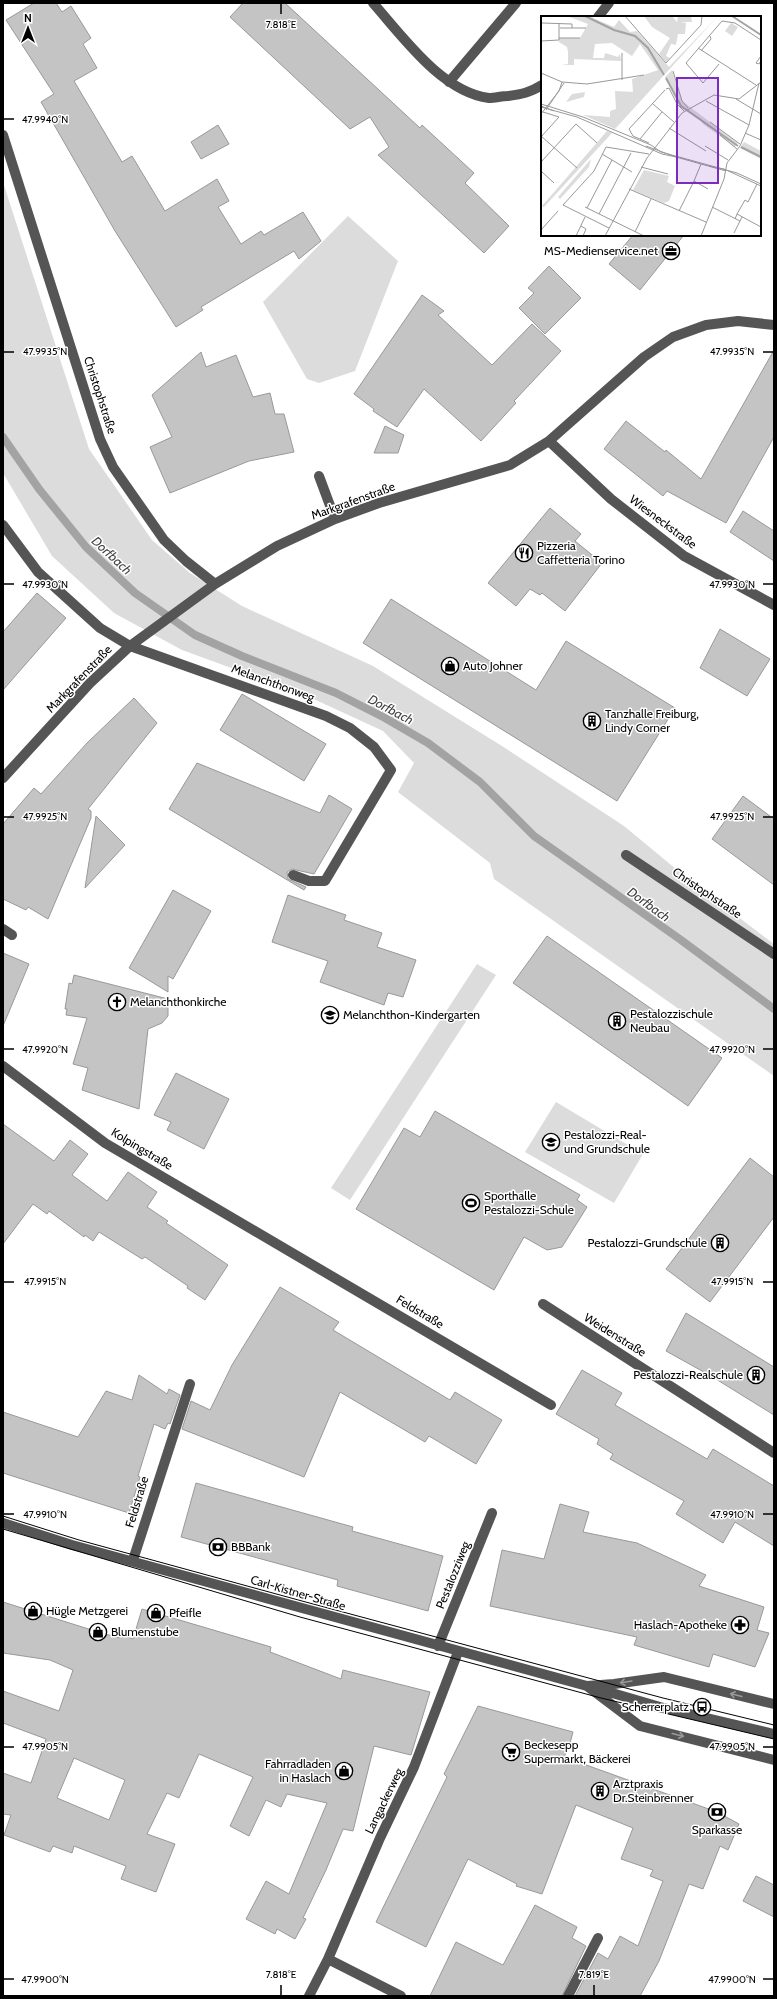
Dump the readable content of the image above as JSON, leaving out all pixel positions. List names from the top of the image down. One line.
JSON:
{"streets":{"street":["Christophstraße","Markgrafenstraße","Wiesneckstraße","Melanchthonweg","Kolpingstraße","Feldstraße","Weidenstraße","Pestalozziweg","Carl-Kistner-Straße","Langackerweg"]},"crossings":[["Christophstraße","Markgrafenstraße"],["Markgrafenstraße","Wiesneckstraße"],["Markgrafenstraße","Melanchthonweg"],["Kolpingstraße","Feldstraße"],["Feldstraße","Carl-Kistner-Straße"],["Pestalozziweg","Carl-Kistner-Straße"],["Carl-Kistner-Straße","Langackerweg"]],"water":["Dorfbach"],"places":{"office":["MS-Medienservice.net"],"restaurant":["Pizzeria Caffetteria Torino"],"shop":["Auto Johner","Hügle Metzgerei","Pfeifle","Blumenstube","Fahrradladen in Haslach"],"building":["Tanzhalle Freiburg, Lindy Corner","Pestalozzischule Neubau","Pestalozzi-Grundschule","Pestalozzi-Realschule","Arztpraxis Dr.Steinbrenner"],"church":["Melanchthonkirche"],"school or university":["Melanchthon-Kindergarten","Pestalozzi-Real- und Grundschule"],"sports":["Sporthalle Pestalozzi-Schule"],"bank":["BBBank","Sparkasse"],"pharmacy":["Haslach-Apotheke"],"bus stop":["Scherrerplatz"],"supermarket":["Beckesepp Supermarkt, Bäckerei"]},"north":"top","coordinates":["7.818°E","47.9940°N","47.9935°N","47.9930°N","47.9925°N","47.9920°N","47.9915°N","47.9910°N","47.9905°N","7.819°E","47.9900°N"]}
